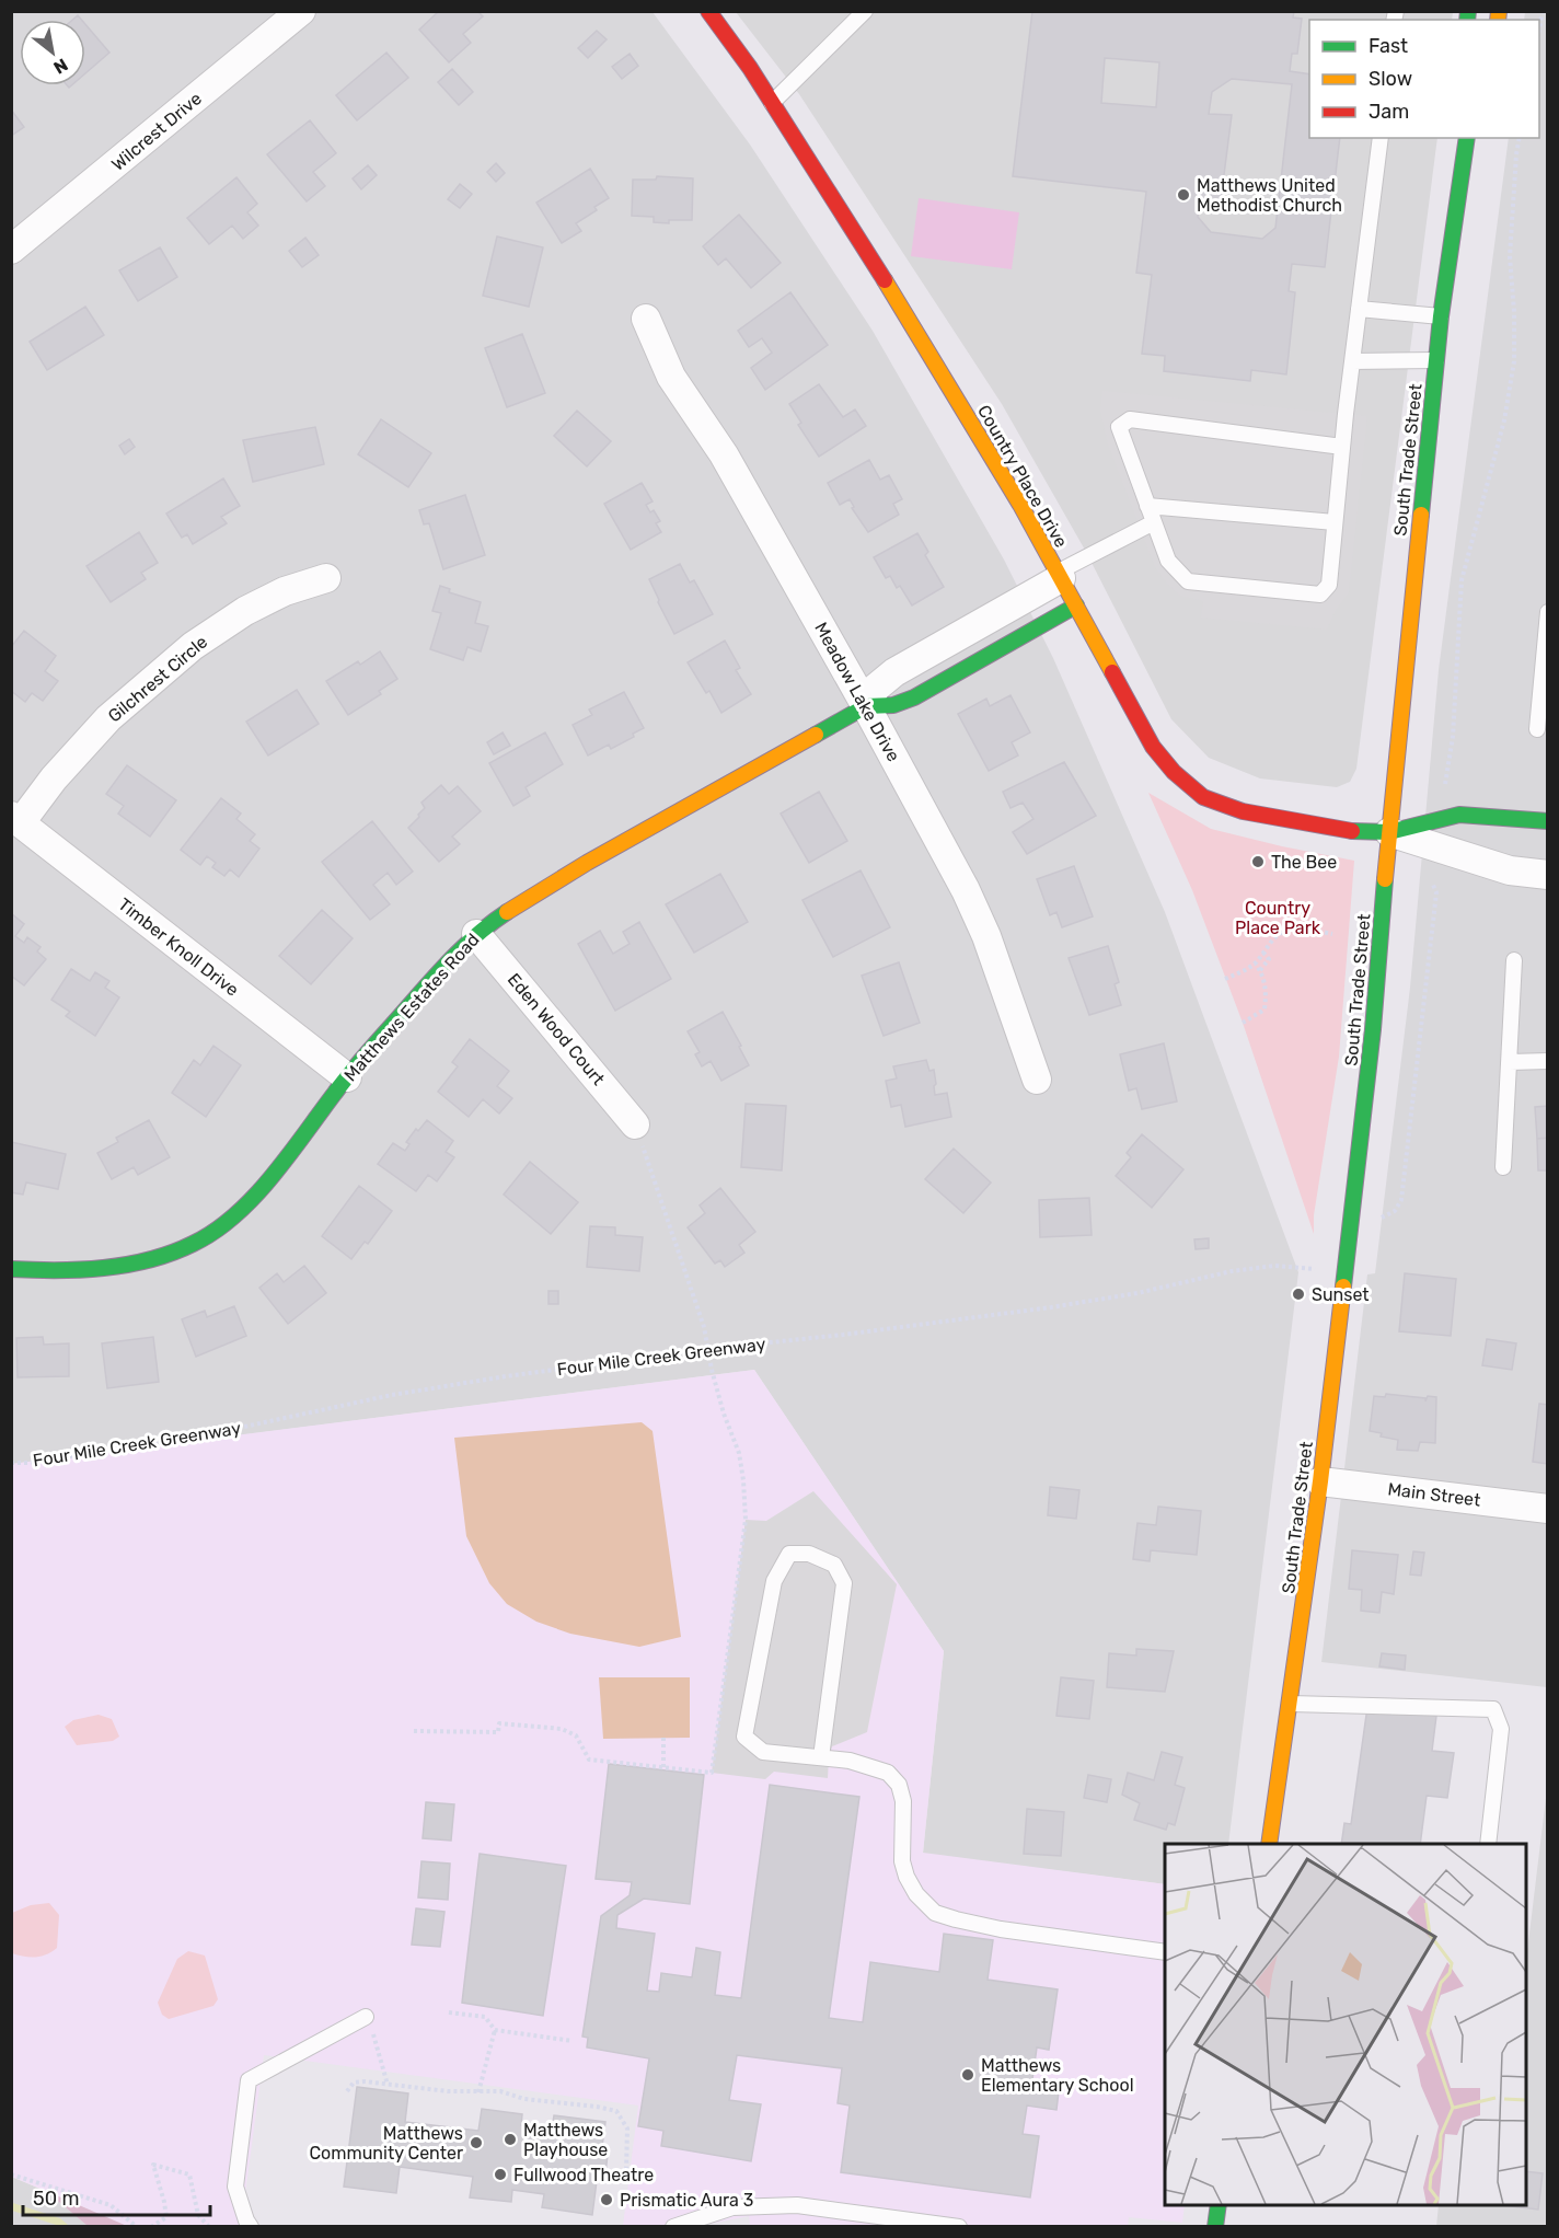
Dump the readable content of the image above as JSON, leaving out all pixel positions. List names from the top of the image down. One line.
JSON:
{"streets":{"street":["Wilcrest Drive","South Trade Street","Country Place Drive","Gilchrest Circle","Meadow Lake Drive","Timber Knoll Drive","Matthews Estates Road","Eden Wood Court","Main Street"],"path":["Four Mile Creek Greenway"]},"crossings":[["South Trade Street","Country Place Drive"],["South Trade Street","Main Street"],["Country Place Drive","Matthews Estates Road"],["Gilchrest Circle","Timber Knoll Drive"],["Meadow Lake Drive","Matthews Estates Road"],["Timber Knoll Drive","Matthews Estates Road"],["Matthews Estates Road","Eden Wood Court"]],"parks":["Country Place Park"],"places":["Matthews United Methodist Church","The Bee","Sunset","Matthews Elementary School","Matthews Playhouse","Matthews Community Center","Fullwood Theatre","Prismatic Aura 3"],"legend":["Fast","Slow","Jam"],"scale_bar":"50 m","north":"bottom right"}
